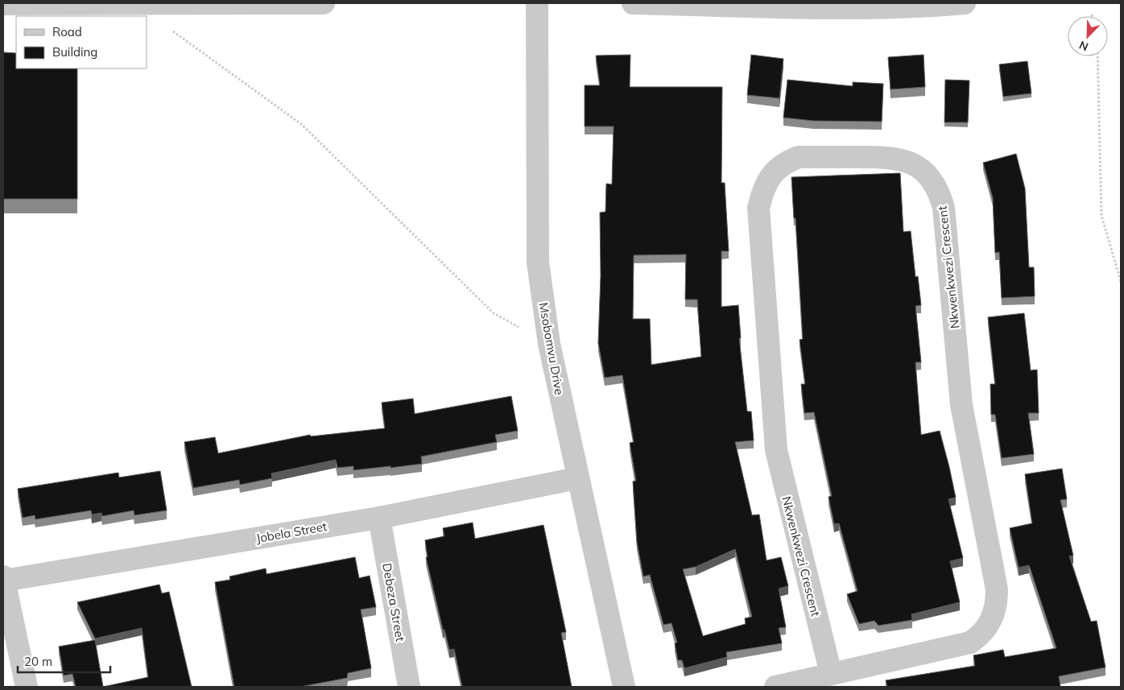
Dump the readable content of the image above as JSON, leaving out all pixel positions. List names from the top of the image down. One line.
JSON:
{"streets":{"street":["Nkwenkwezi Crescent","Msobomvu Drive","Jobela Street","Debeza Street"]},"crossings":[["Msobomvu Drive","Jobela Street"],["Jobela Street","Debeza Street"]],"legend":["Road","Building"],"scale_bar":"20 m","north":"bottom left"}
